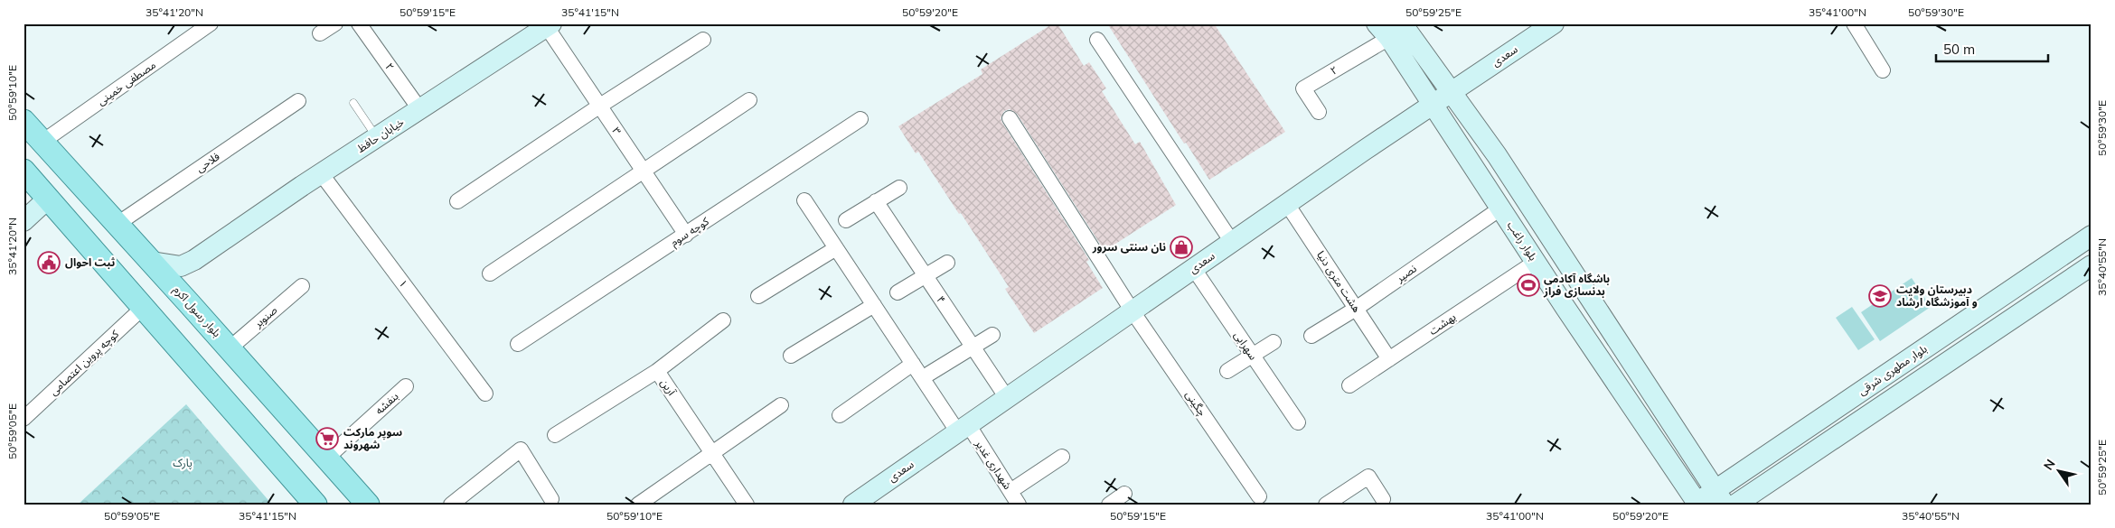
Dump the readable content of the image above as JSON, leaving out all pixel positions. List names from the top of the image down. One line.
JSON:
{"streets":{"main road":["بلوار رسول اکرم"],"street":["سعدی","۲","مصطفی خمینی","۳","خیابان حافظ","فلاحی","کوچه سوم","بلوار راغب","نصیر","هشت متری دنیا","۱","۴","صنوبر","بهشت","سهرابی","کوچه پروین اعتصامی","بلوار مطهری شرقی","آرین","بنفشه","چگینی","شهداری غدیر"]},"crossings":[["سعدی","بلوار راغب"],["سعدی","هشت متری دنیا"],["سعدی","۴"],["سعدی","سهرابی"],["سعدی","چگینی"],["سعدی","شهداری غدیر"],["۲","خیابان حافظ"],["۲","بلوار راغب"],["مصطفی خمینی","بلوار رسول اکرم"],["۳","خیابان حافظ"],["۳","کوچه سوم"],["خیابان حافظ","۱"],["فلاحی","بلوار رسول اکرم"],["بلوار راغب","نصیر"],["بلوار راغب","بهشت"],["بلوار راغب","بلوار مطهری شرقی"],["نصیر","هشت متری دنیا"],["هشت متری دنیا","بهشت"],["بلوار رسول اکرم","صنوبر"],["بلوار رسول اکرم","بنفشه"]],"parks":["پارک"],"places":{"shop":["نان سنتی سرور"],"public building":["ثبت احوال"],"sports":["باشگاه آکادمی بدنسازی فراز"],"school or university":["دبیرستان ولایت و آموزشگاه ارشاد"],"supermarket":["سوپر مارکت شهروند"]},"scale_bar":"50 m","north":"top left","coordinates":["35°41'20\"N","50°59'15\"E","35°41'15\"N","50°59'20\"E","50°59'25\"E","35°41'00\"N","50°59'30\"E","50°59'10\"E","35°40'55\"N","50°59'05\"E"]}
